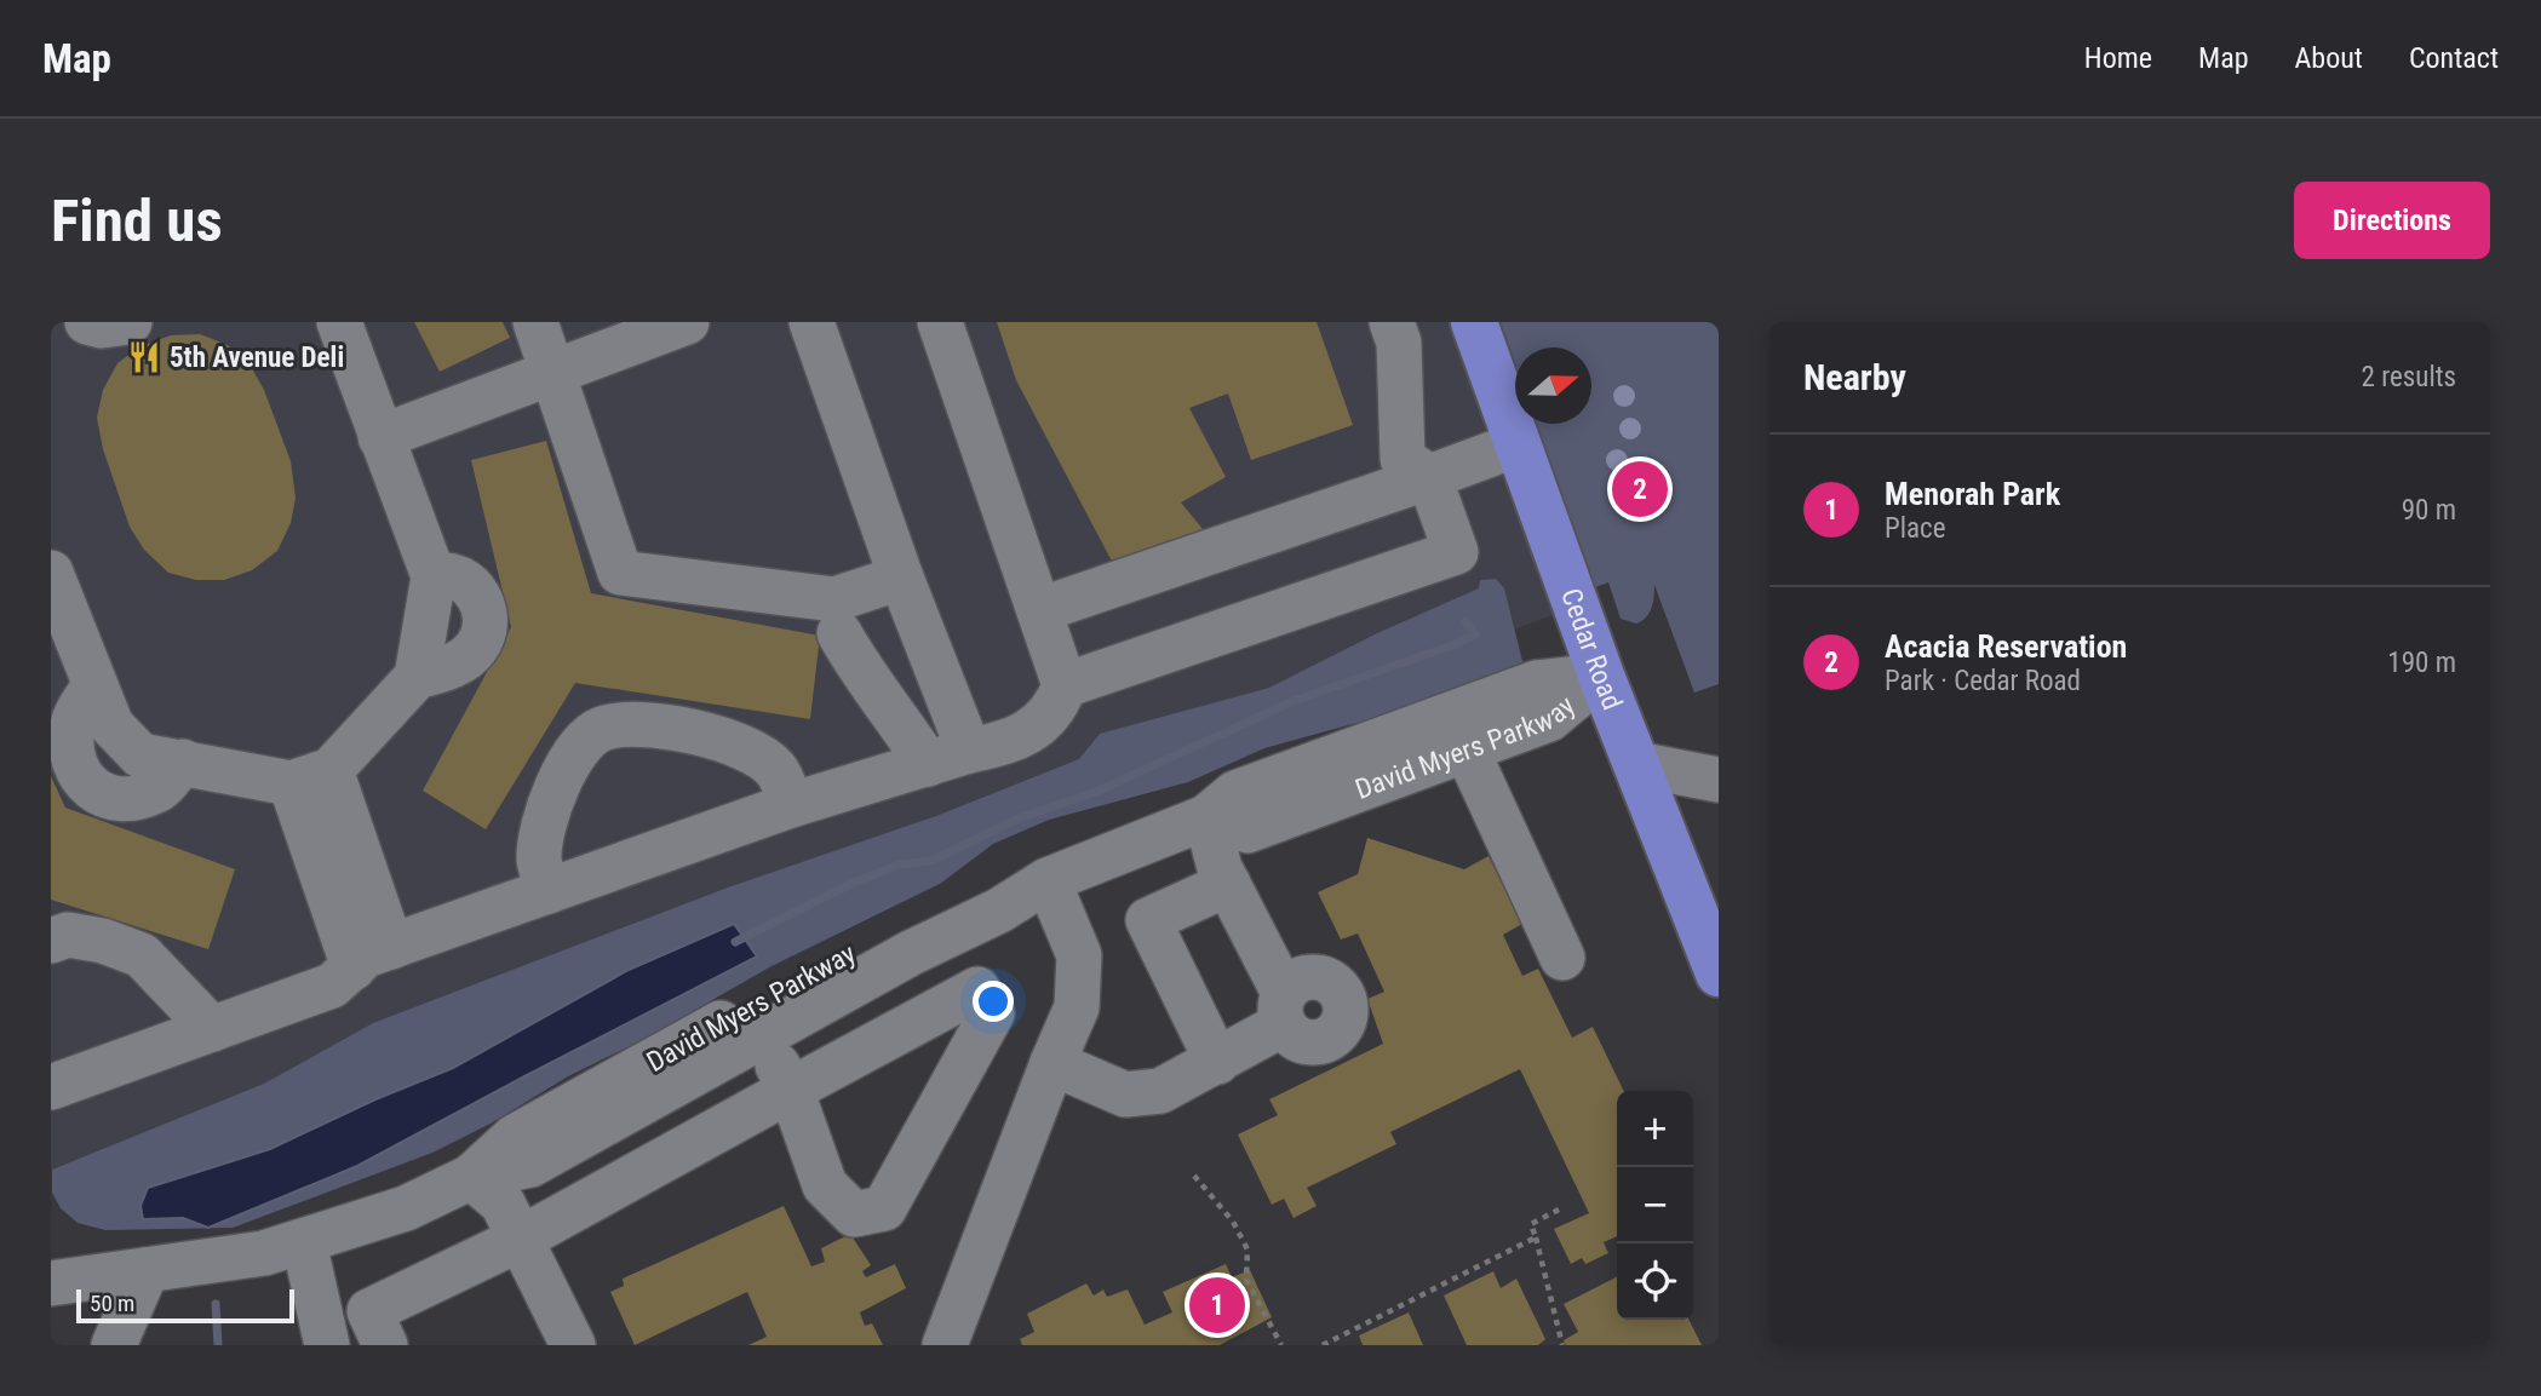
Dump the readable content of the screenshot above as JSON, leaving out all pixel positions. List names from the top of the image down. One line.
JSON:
{"streets":{"main road":["Cedar Road"],"street":["David Myers Parkway"]},"crossings":[["Cedar Road","David Myers Parkway"]],"places":{"restaurant":["5th Avenue Deli"]},"scale_bar":"50 m","north":"right","page":{"header":"Map","nav":["Home","Map","About","Contact"],"buttons":"Directions","title":"Find us","heading":["Nearby","2 results"],"list":[{"mark":"1","name":"Menorah Park","note":"Place","value":"90 m"},{"mark":"2","name":"Acacia Reservation","note":"Park · Cedar Road","value":"190 m"}],"pins":["2","1"],"map_buttons":["+","−"],"scale":"50 m"}}
